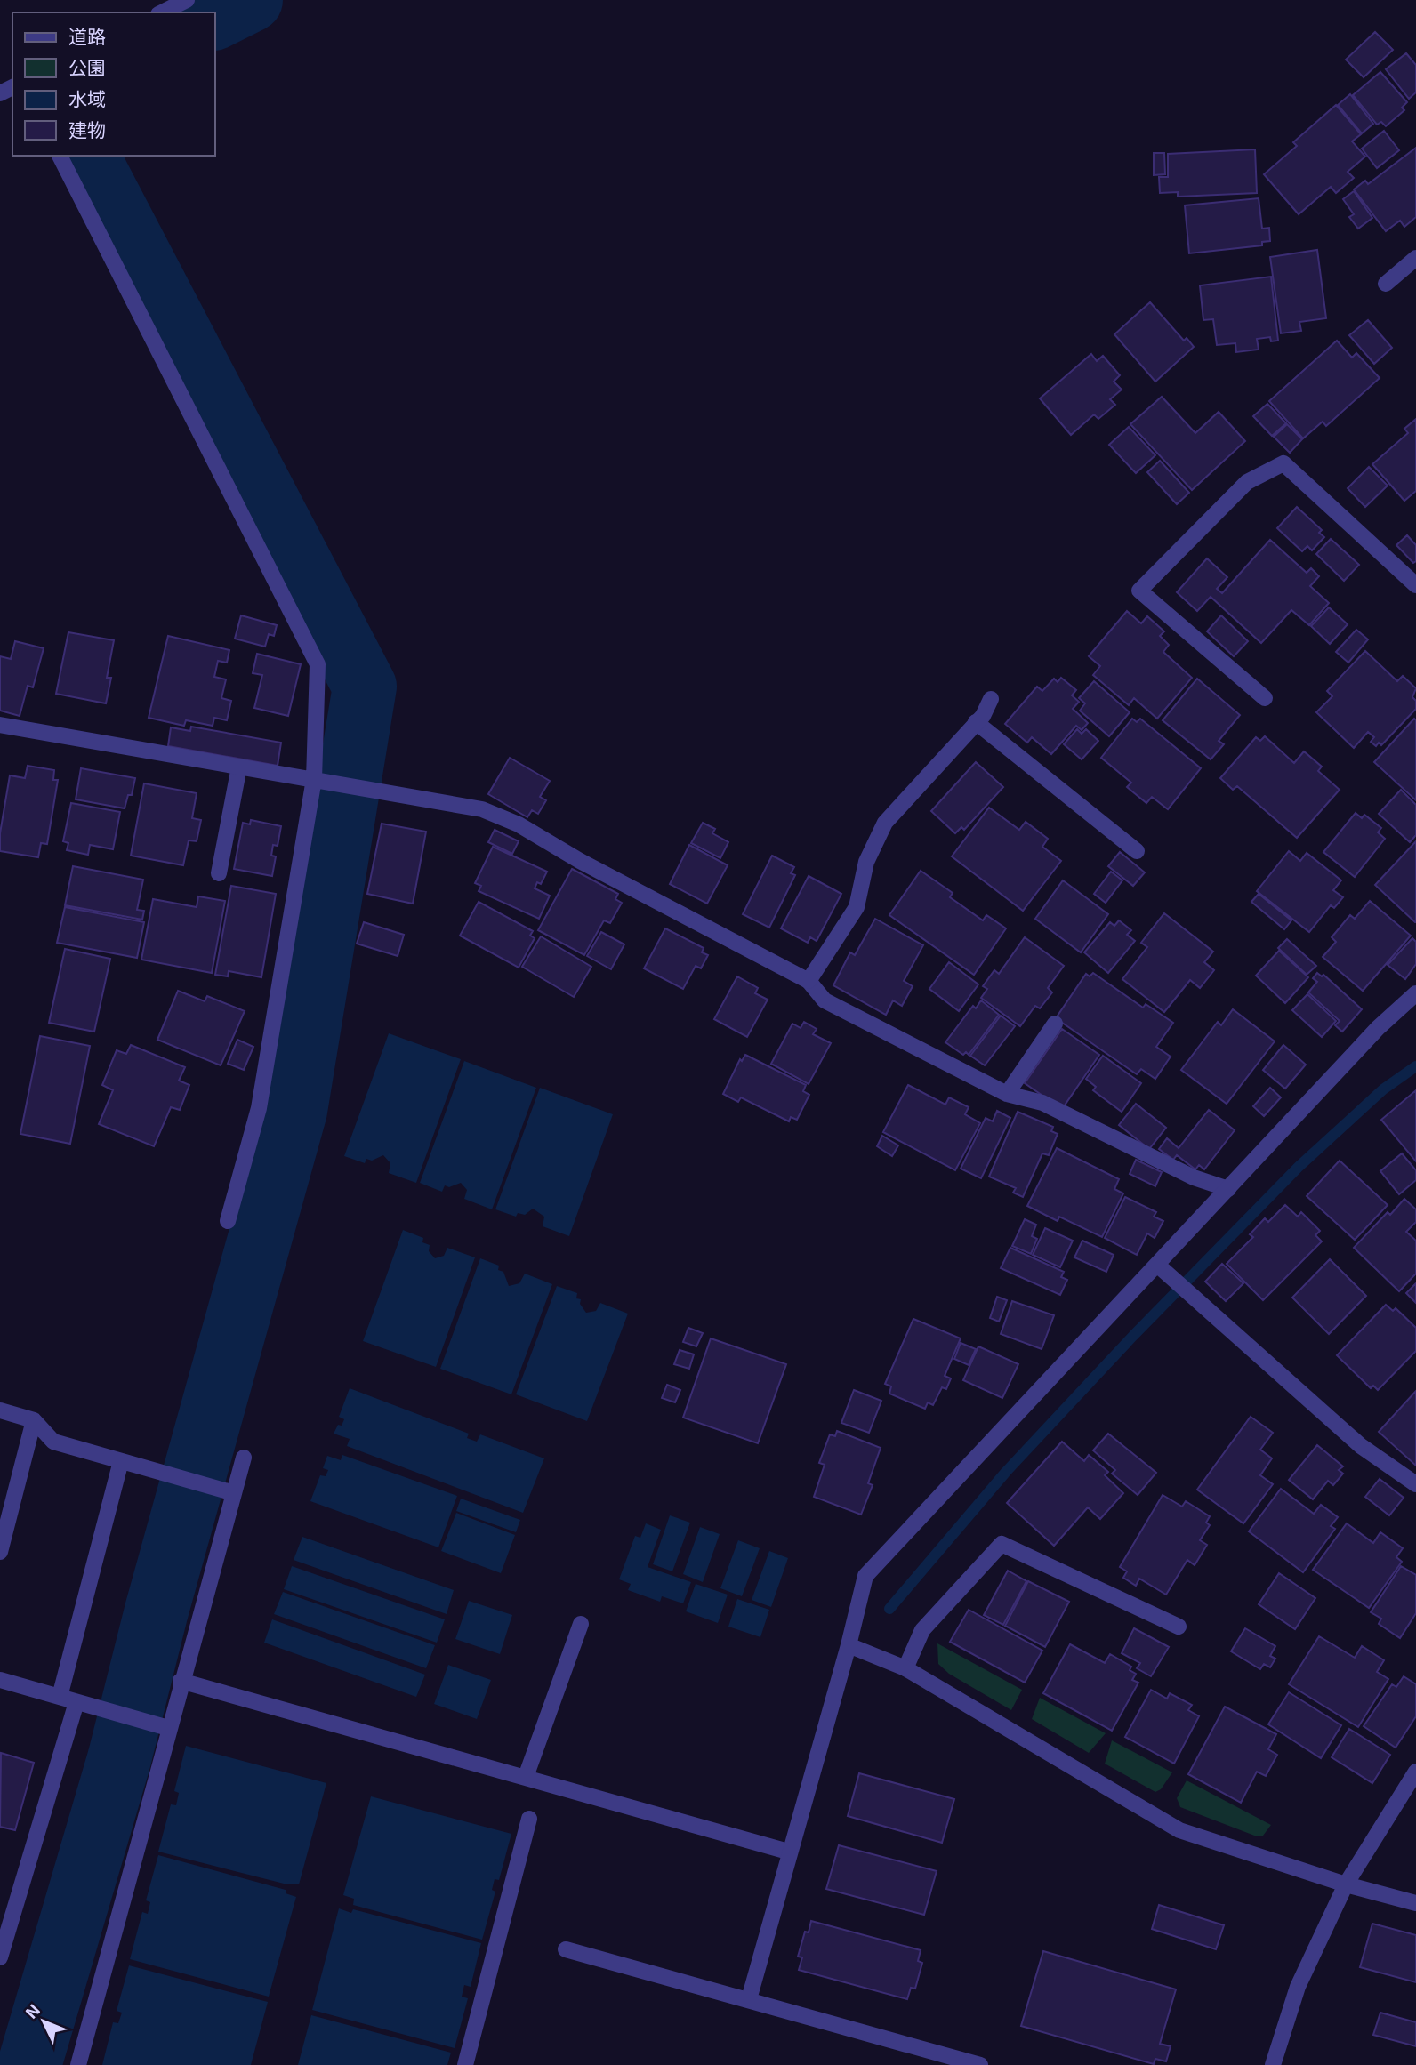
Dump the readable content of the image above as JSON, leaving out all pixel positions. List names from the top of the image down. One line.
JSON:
{"legend":["道路","公園","水域","建物"],"north":"top left"}
